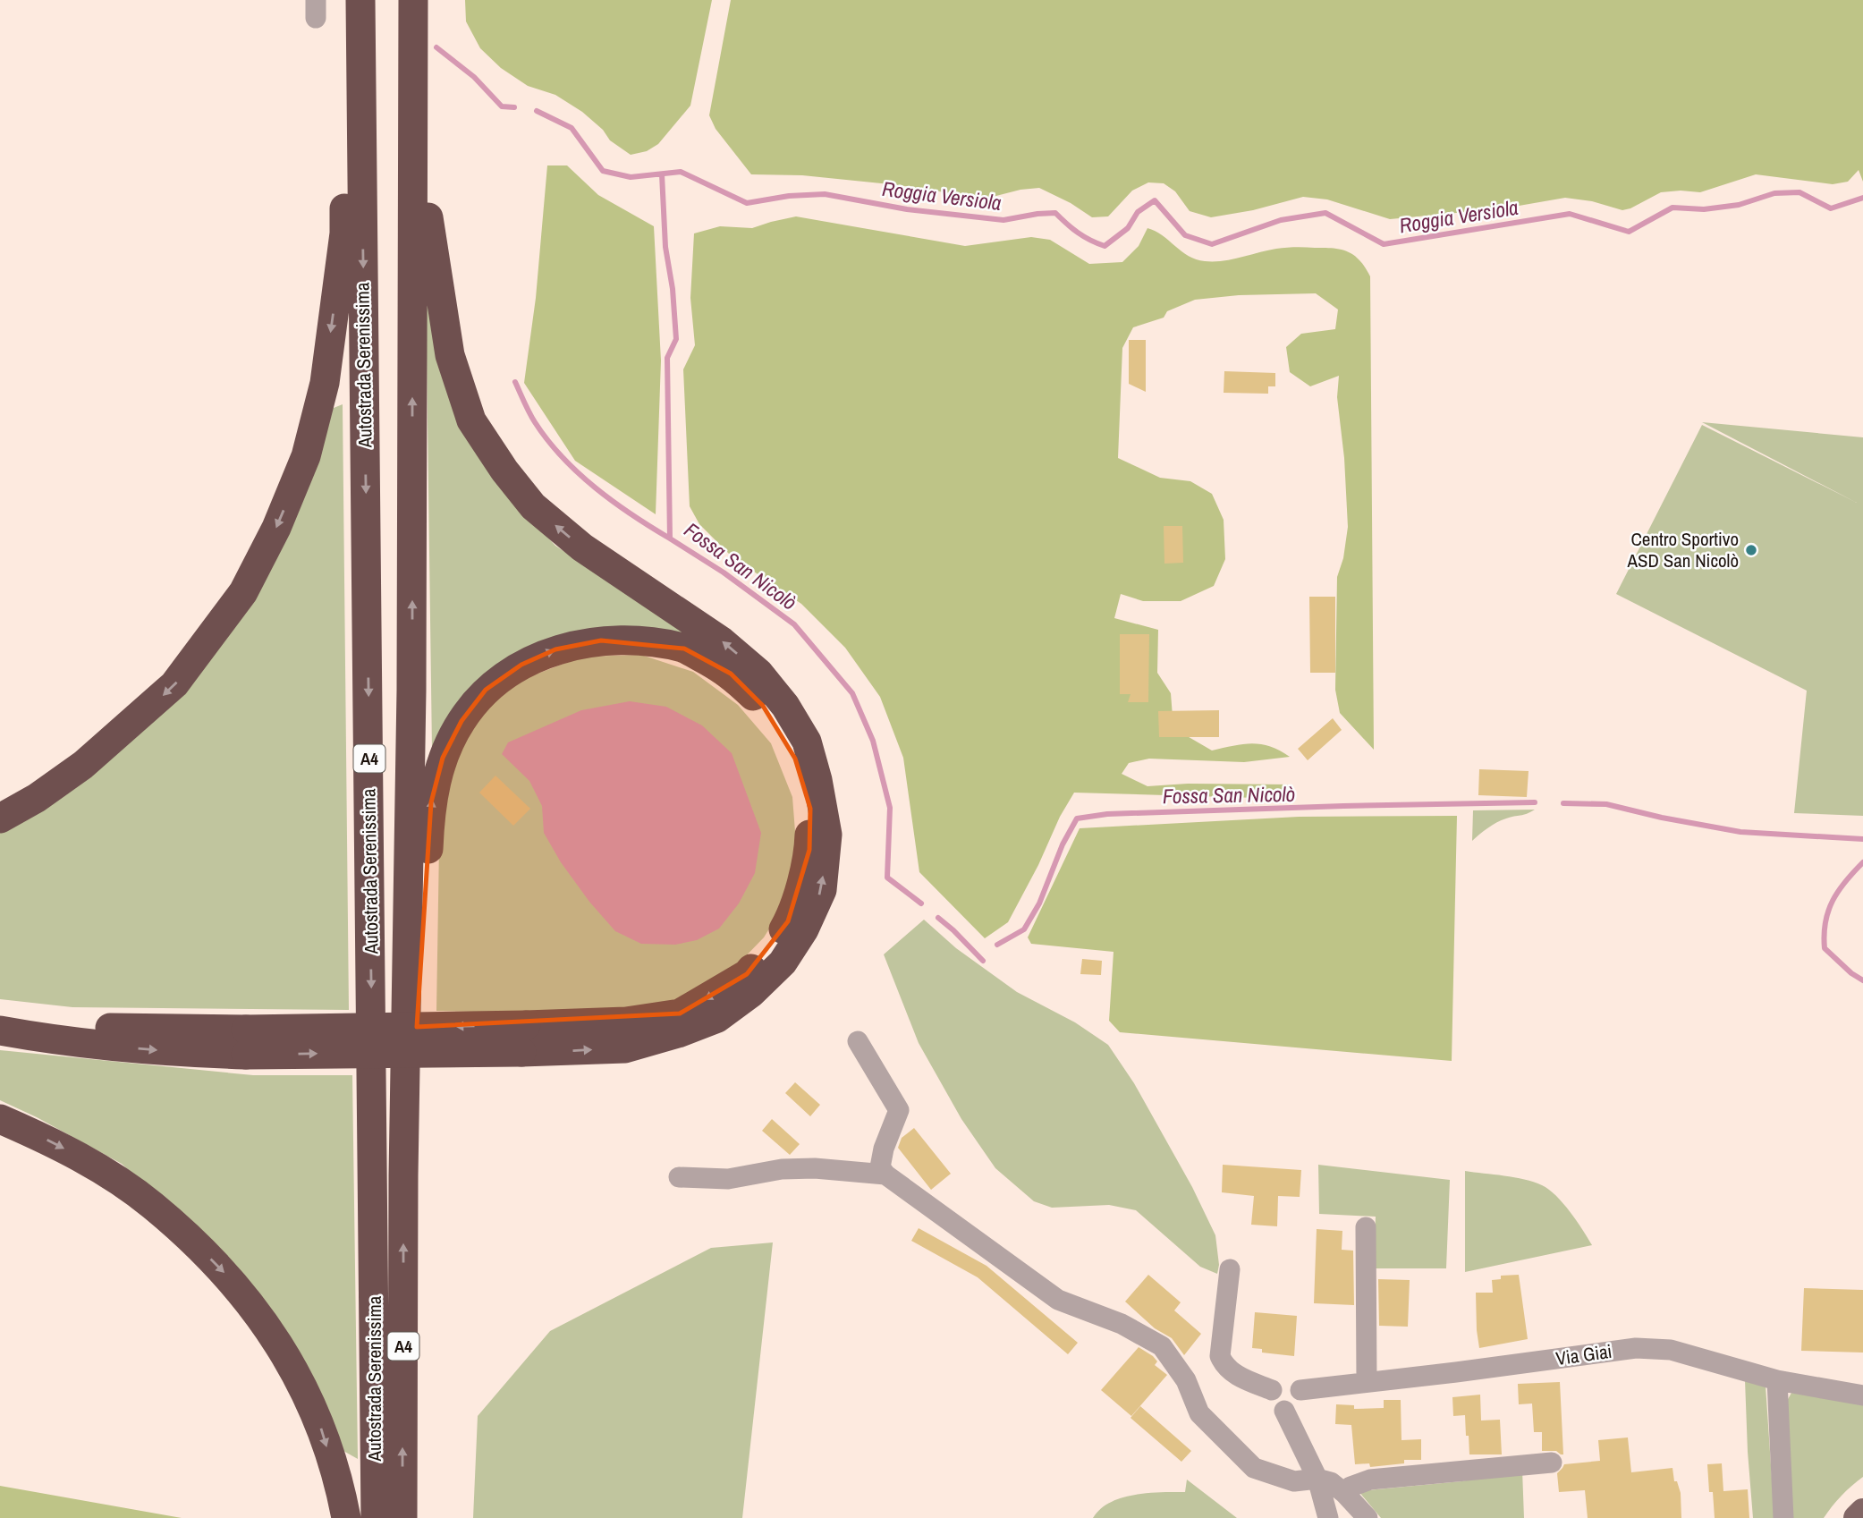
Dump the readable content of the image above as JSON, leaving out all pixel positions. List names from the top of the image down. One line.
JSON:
{"streets":{"highway":["Autostrada Serenissima","A4"],"street":["Via Giai"]},"water":["Roggia Versiola","Fossa San Nicolò"],"places":["Centro Sportivo ASD San Nicolò"]}
